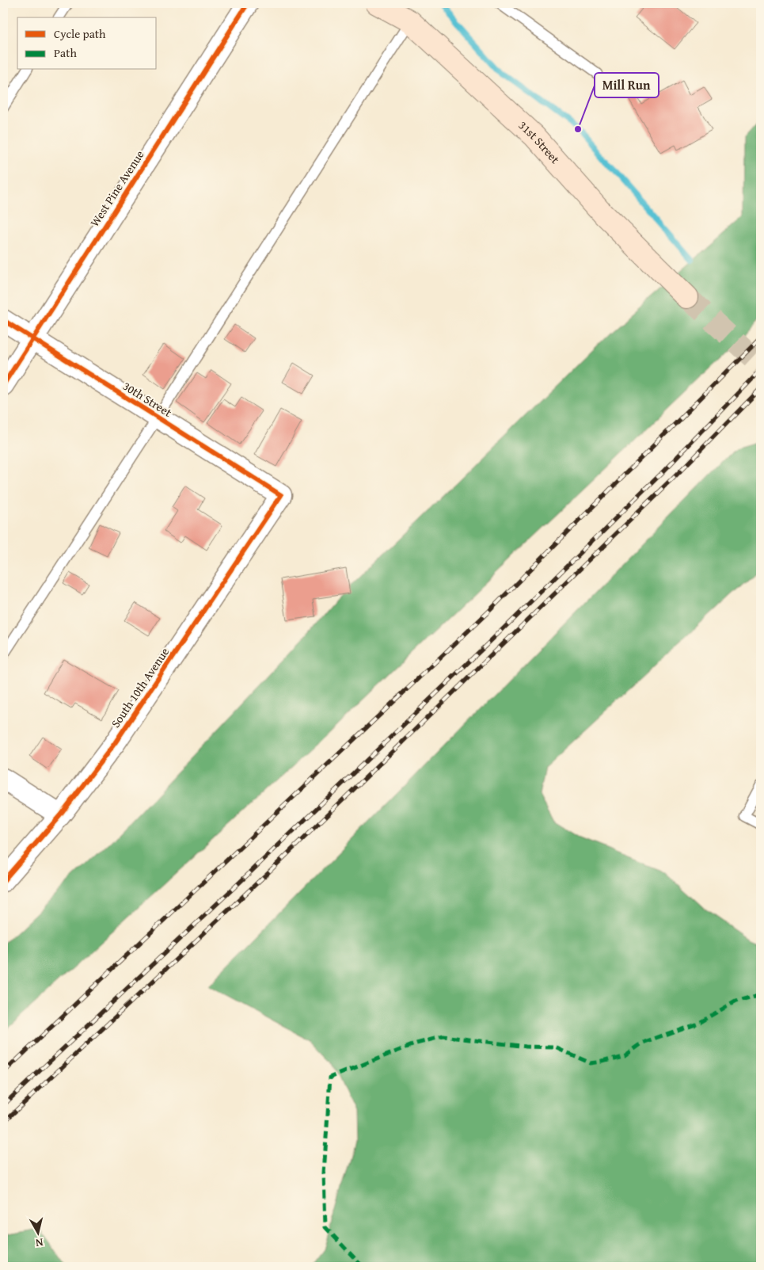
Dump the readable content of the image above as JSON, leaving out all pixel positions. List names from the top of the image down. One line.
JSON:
{"streets":{"main road":["31st Street"],"street":["West Pine Avenue","30th Street","South 10th Avenue"]},"crossings":[["West Pine Avenue","30th Street"],["30th Street","South 10th Avenue"]],"places":["Mill Run"],"legend":["Cycle path","Path"],"north":"bottom"}
